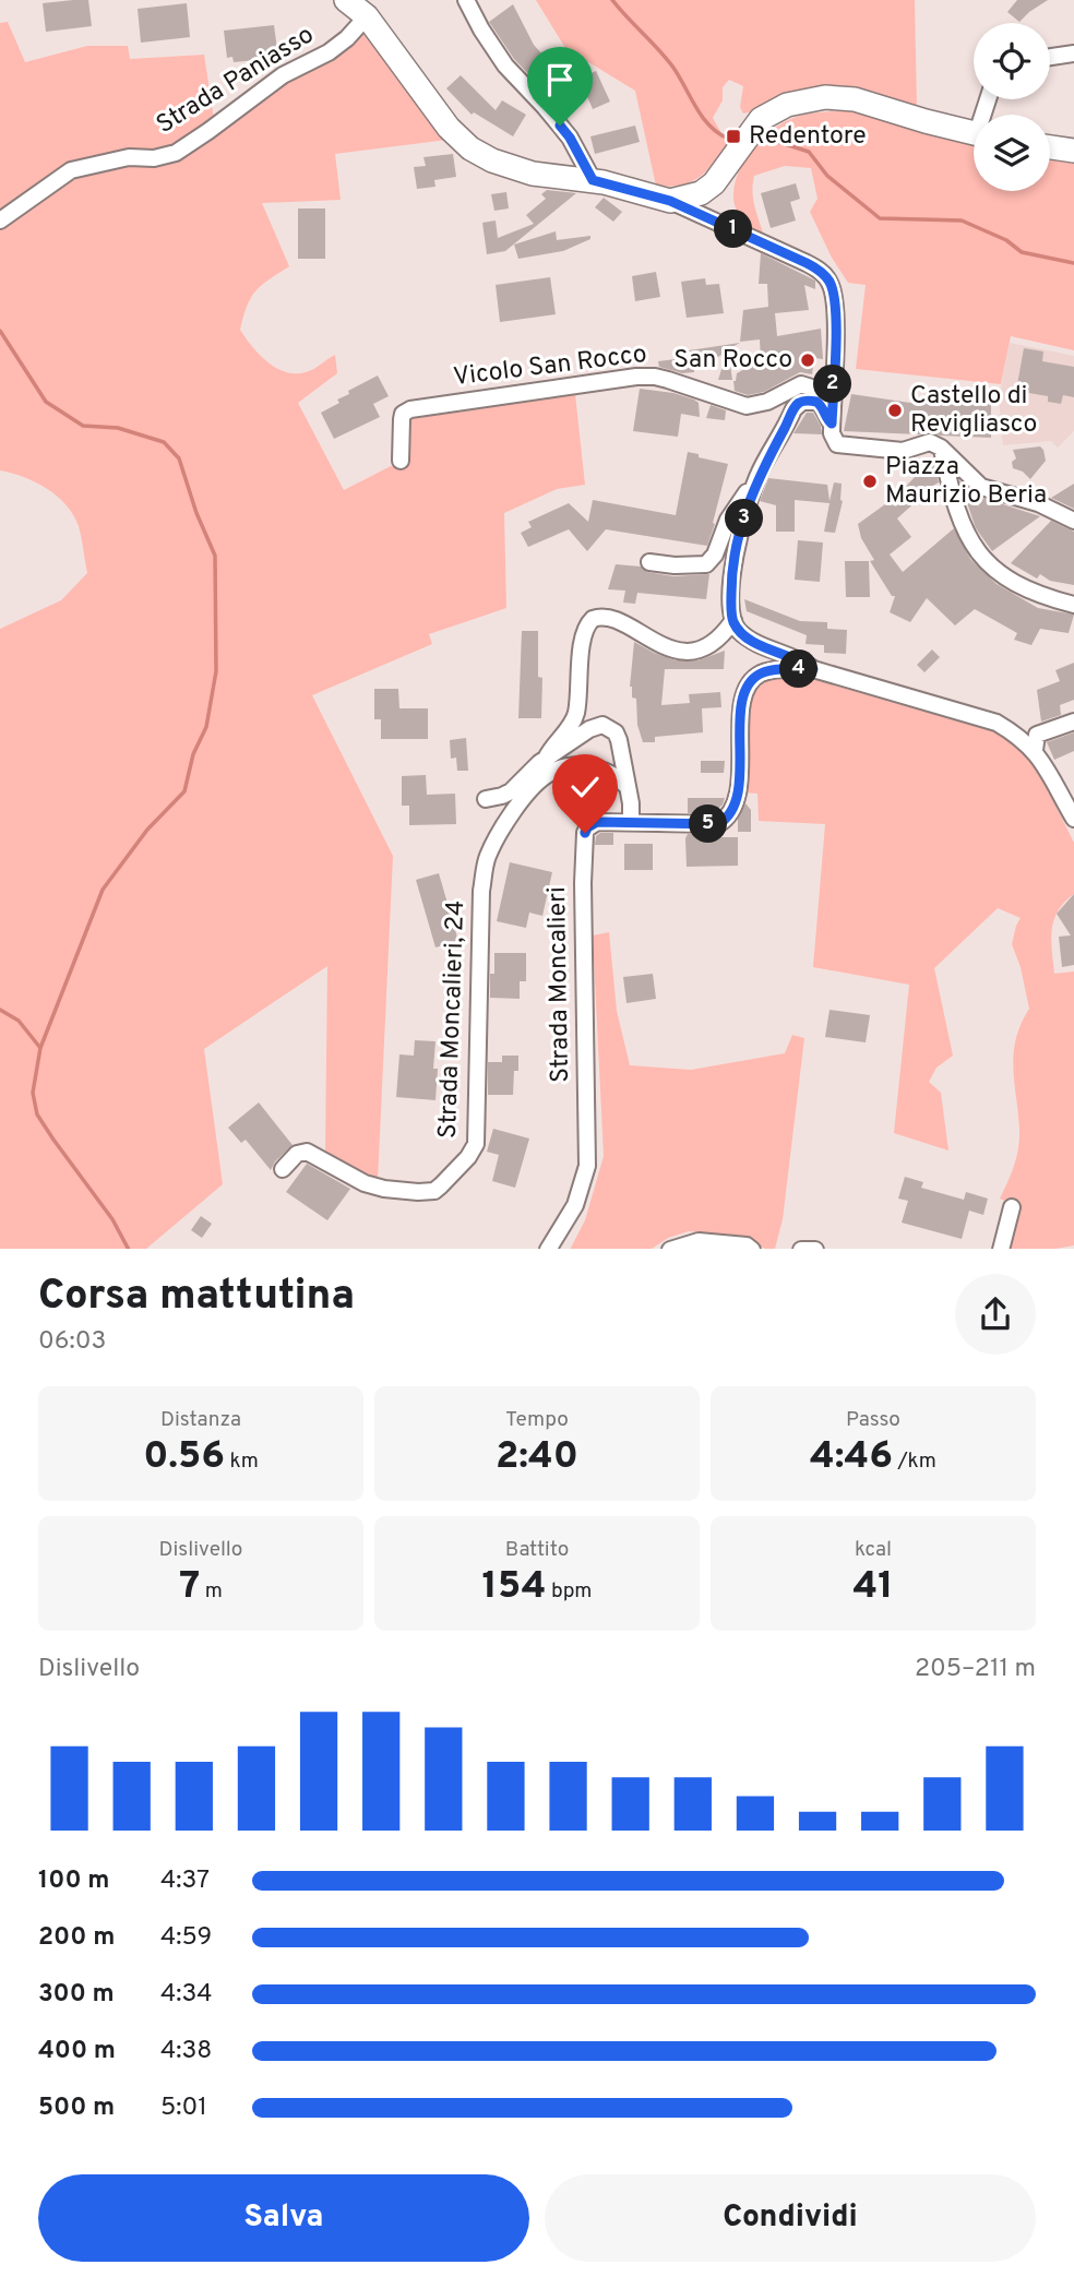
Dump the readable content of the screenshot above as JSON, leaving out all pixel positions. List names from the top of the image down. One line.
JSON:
{"streets":{"street":["Strada Paniasso","Vicolo San Rocco","Strada Moncalieri","Strada Moncalieri, 24"]},"places":{"transit":["Redentore"],"other":["San Rocco","Castello di Revigliasco","Piazza Maurizio Beria"]},"page":{"pins":["1","2","3","4","5"],"heading":["Corsa mattutina","06:03"],"stats":[["Distanza","0.56 km"],["Tempo","2:40"],["Passo","4:46 /km"],["Dislivello","7 m"],["Battito","154 bpm"],["kcal","41"]],"chart":["Dislivello","205–211 m"],"list":[{"name":"100 m","note":"4:37"},{"name":"200 m","note":"4:59"},{"name":"300 m","note":"4:34"},{"name":"400 m","note":"4:38"},{"name":"500 m","note":"5:01"}],"buttons":["Salva","Condividi"]}}
